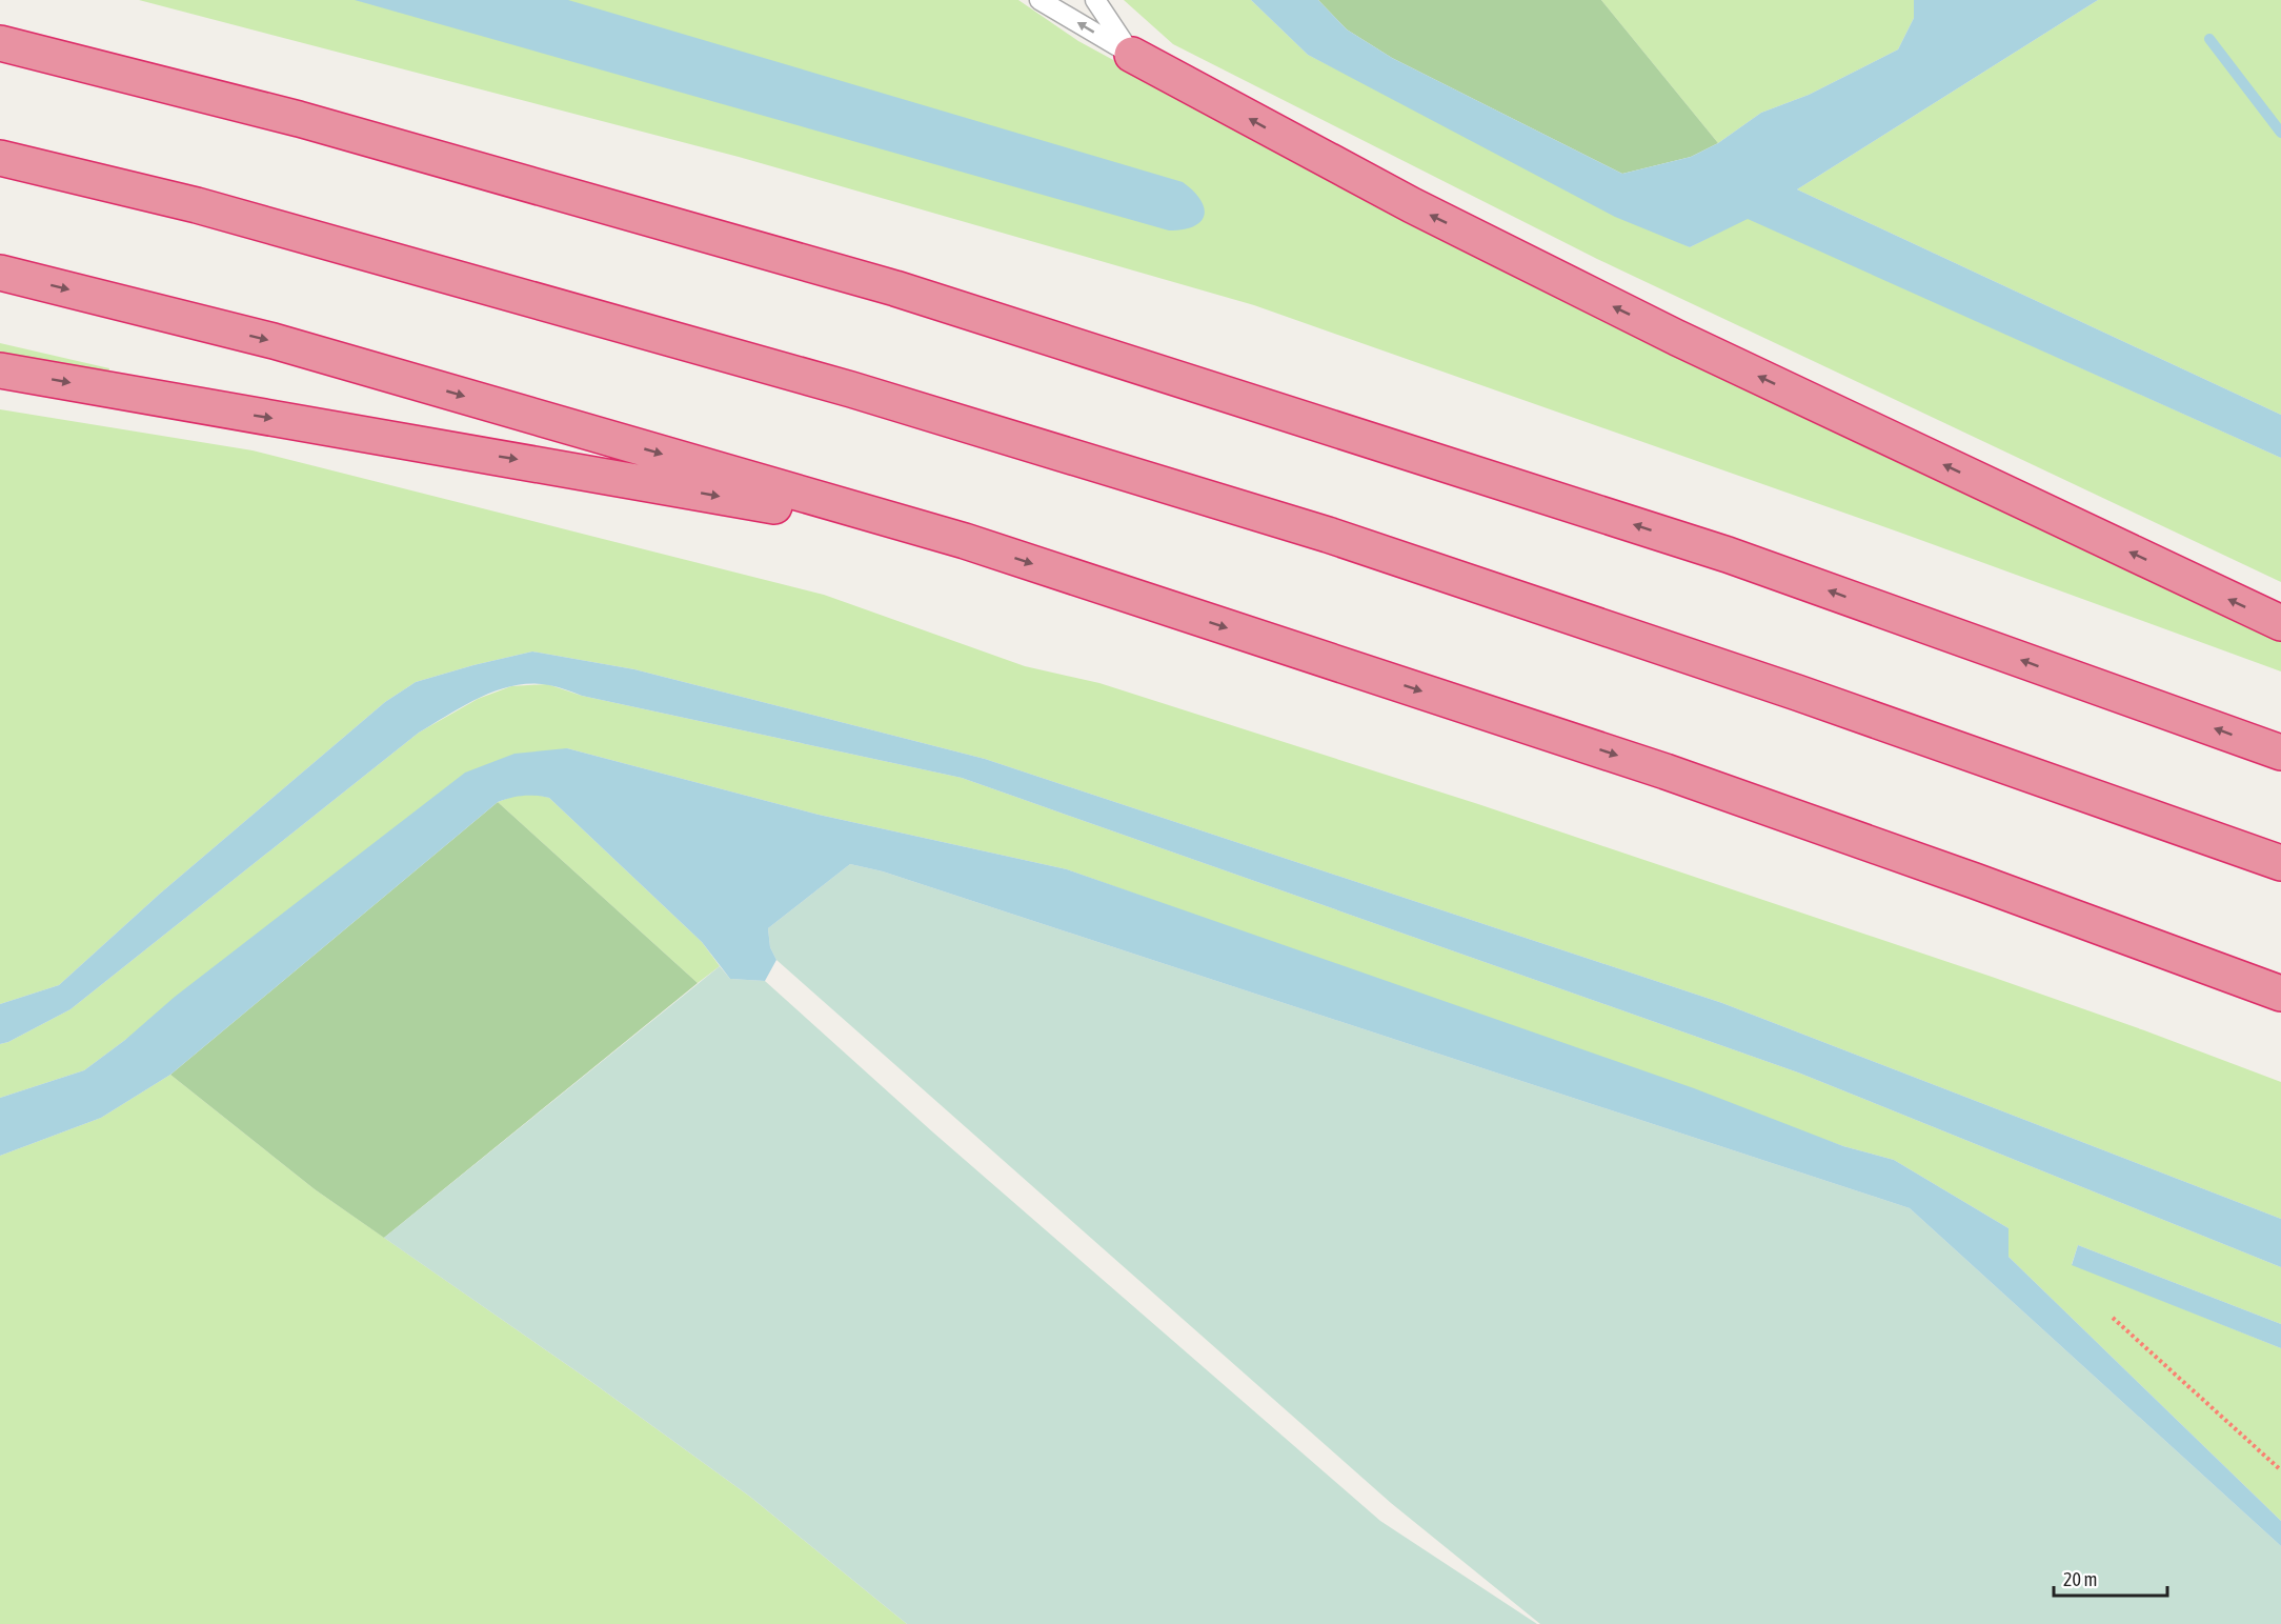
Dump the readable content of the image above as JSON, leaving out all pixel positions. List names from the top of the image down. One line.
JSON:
{"scale_bar":"20 m"}
